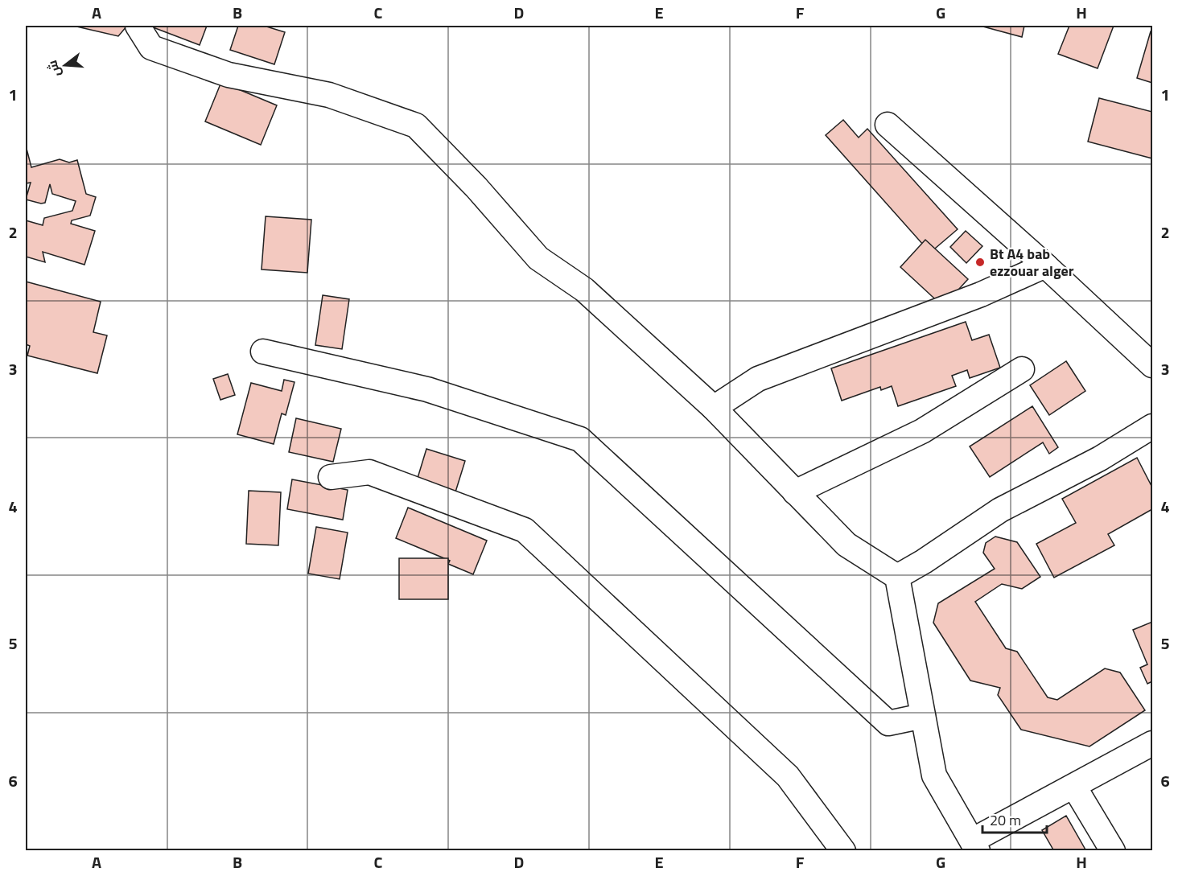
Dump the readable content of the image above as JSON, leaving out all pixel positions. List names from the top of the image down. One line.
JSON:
{"places":["Bt A4 bab ezzouar alger"],"scale_bar":"20 m","north":"left","grid":{"columns":["A","B","C","D","E","F","G","H"],"rows":["1","2","3","4","5","6"]}}
